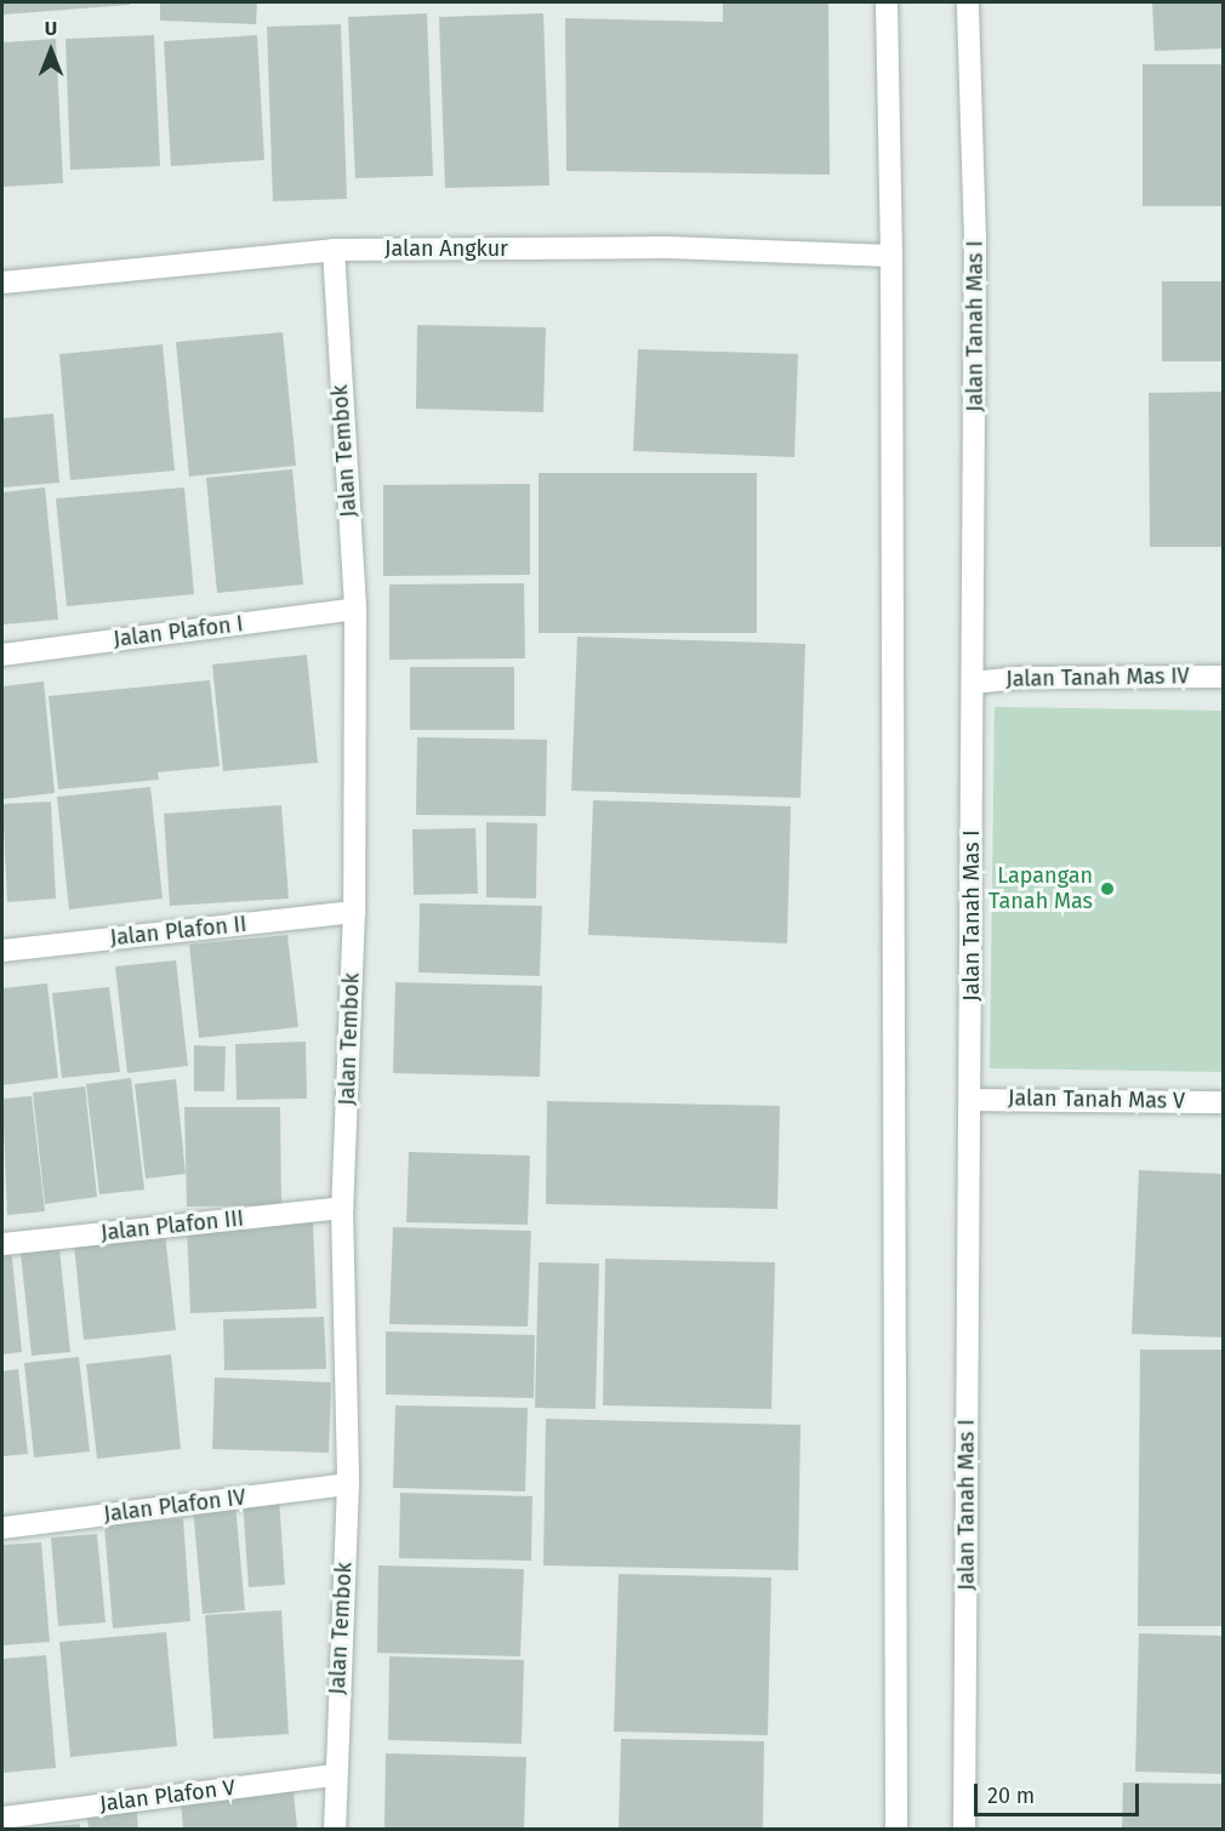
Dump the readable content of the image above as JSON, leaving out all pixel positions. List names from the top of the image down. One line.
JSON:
{"streets":{"street":["Jalan Angkur","Jalan Tanah Mas I","Jalan Tembok","Jalan Plafon I","Jalan Tanah Mas IV","Jalan Plafon II","Jalan Tanah Mas V","Jalan Plafon III","Jalan Plafon IV","Jalan Plafon V"]},"crossings":[["Jalan Angkur","Jalan Tembok"],["Jalan Tanah Mas I","Jalan Tanah Mas IV"],["Jalan Tanah Mas I","Jalan Tanah Mas V"],["Jalan Tembok","Jalan Plafon I"],["Jalan Tembok","Jalan Plafon II"],["Jalan Tembok","Jalan Plafon III"],["Jalan Tembok","Jalan Plafon IV"],["Jalan Tembok","Jalan Plafon V"]],"places":["Lapangan Tanah Mas"],"scale_bar":"20 m","north":"top"}
